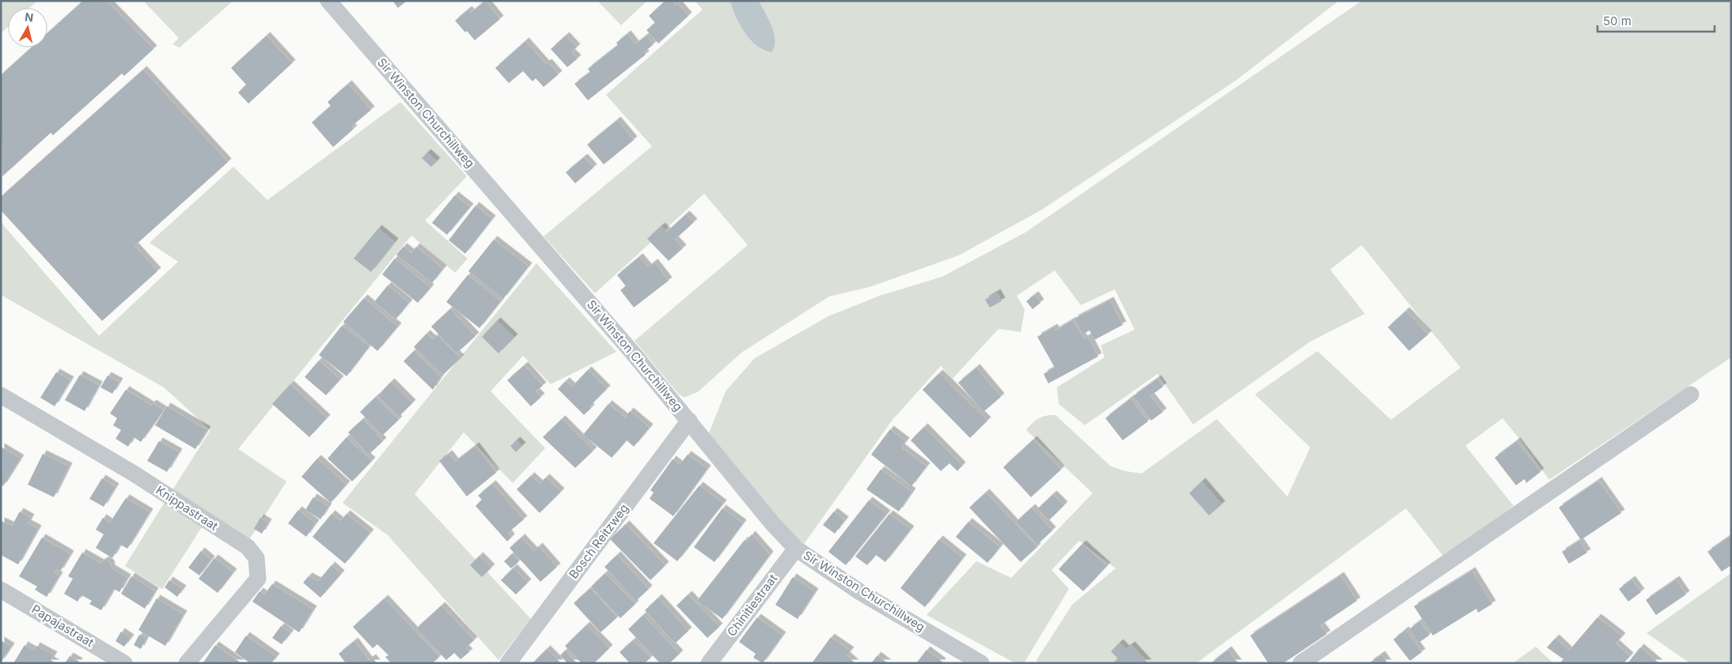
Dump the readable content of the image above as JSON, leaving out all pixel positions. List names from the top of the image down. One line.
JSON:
{"streets":{"street":["Sir Winston Churchillweg","Knippastraat","Bosch Reitzweg","Chinitiestraat","Papajastraat"]},"crossings":[["Sir Winston Churchillweg","Bosch Reitzweg"],["Sir Winston Churchillweg","Chinitiestraat"]],"scale_bar":"50 m","north":"top"}
